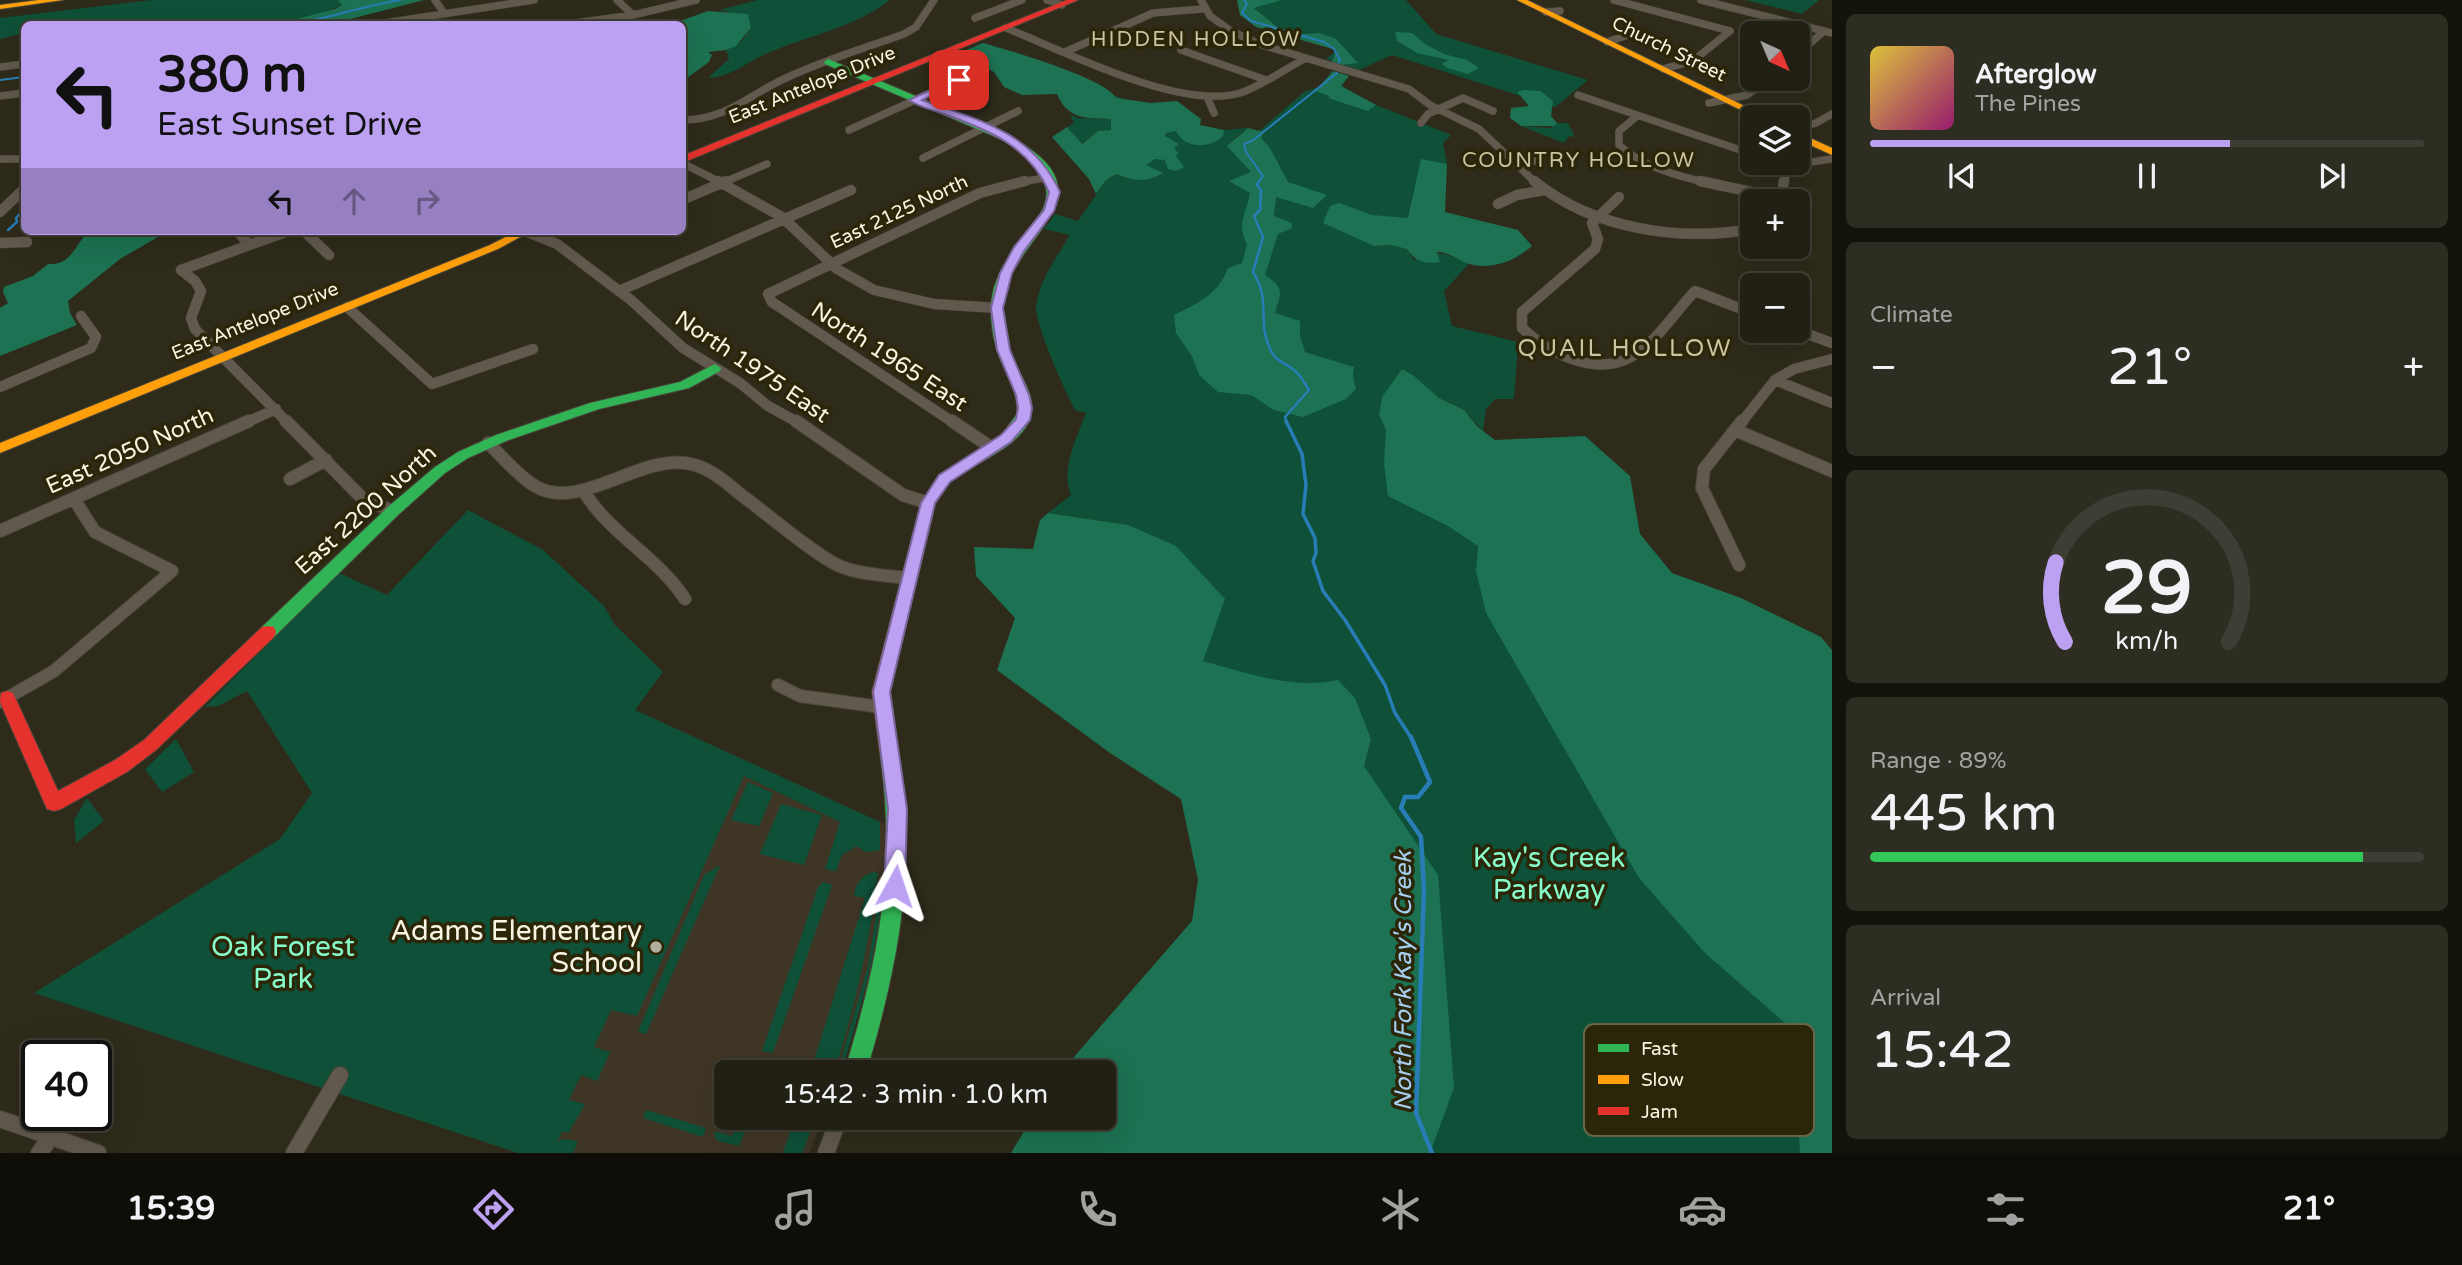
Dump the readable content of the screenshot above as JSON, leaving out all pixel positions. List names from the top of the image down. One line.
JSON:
{"streets":{"street":["Church Street","East Antelope Drive","East 2125 North","North 1965 East","North 1975 East","East 2050 North","East 2200 North"]},"crossings":[["East 2125 North","North 1965 East"],["North 1975 East","East 2200 North"]],"districts":["HIDDEN HOLLOW","COUNTRY HOLLOW","QUAIL HOLLOW"],"water":["North Fork Kay's Creek"],"parks":["Kay's Creek Parkway","Oak Forest Park"],"places":["Adams Elementary School"],"legend":["Fast","Slow","Jam"],"north":"bottom right","page":{"map_buttons":["+","−"],"turn":["380 m","East Sunset Drive"],"song":["Afterglow","The Pines"],"tile":["Climate",["Range · 89%","445 km"],["Arrival","15:42"]],"heat":["−","21°","+"],"limit":"40","trip":"15:42 · 3 min · 1.0 km","tabs":["15:39","21°"],"gauge":["29","km/h"]}}
